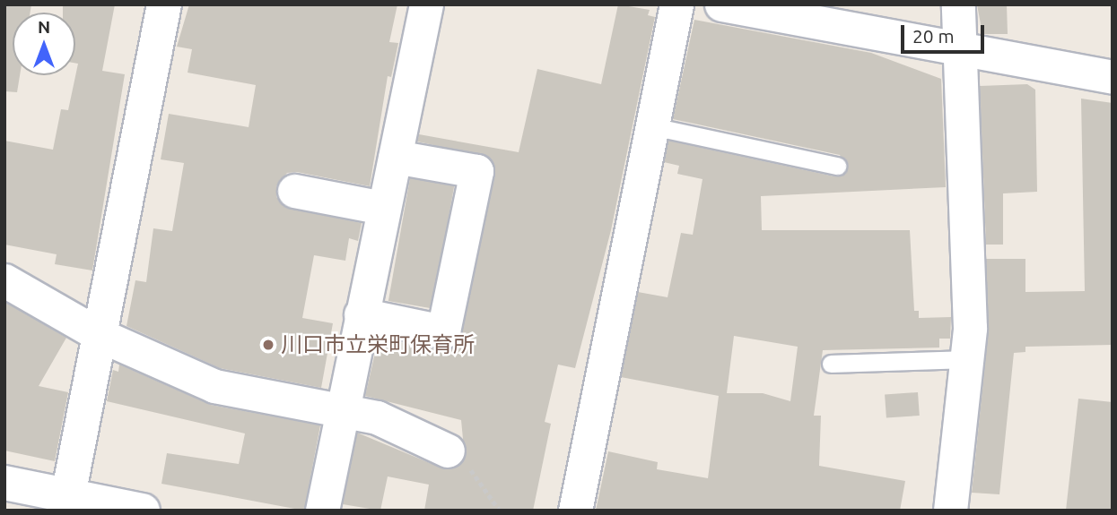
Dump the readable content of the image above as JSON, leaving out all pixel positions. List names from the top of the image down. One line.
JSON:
{"places":["川口市立栄町保育所"],"scale_bar":"20 m","north":"top"}
